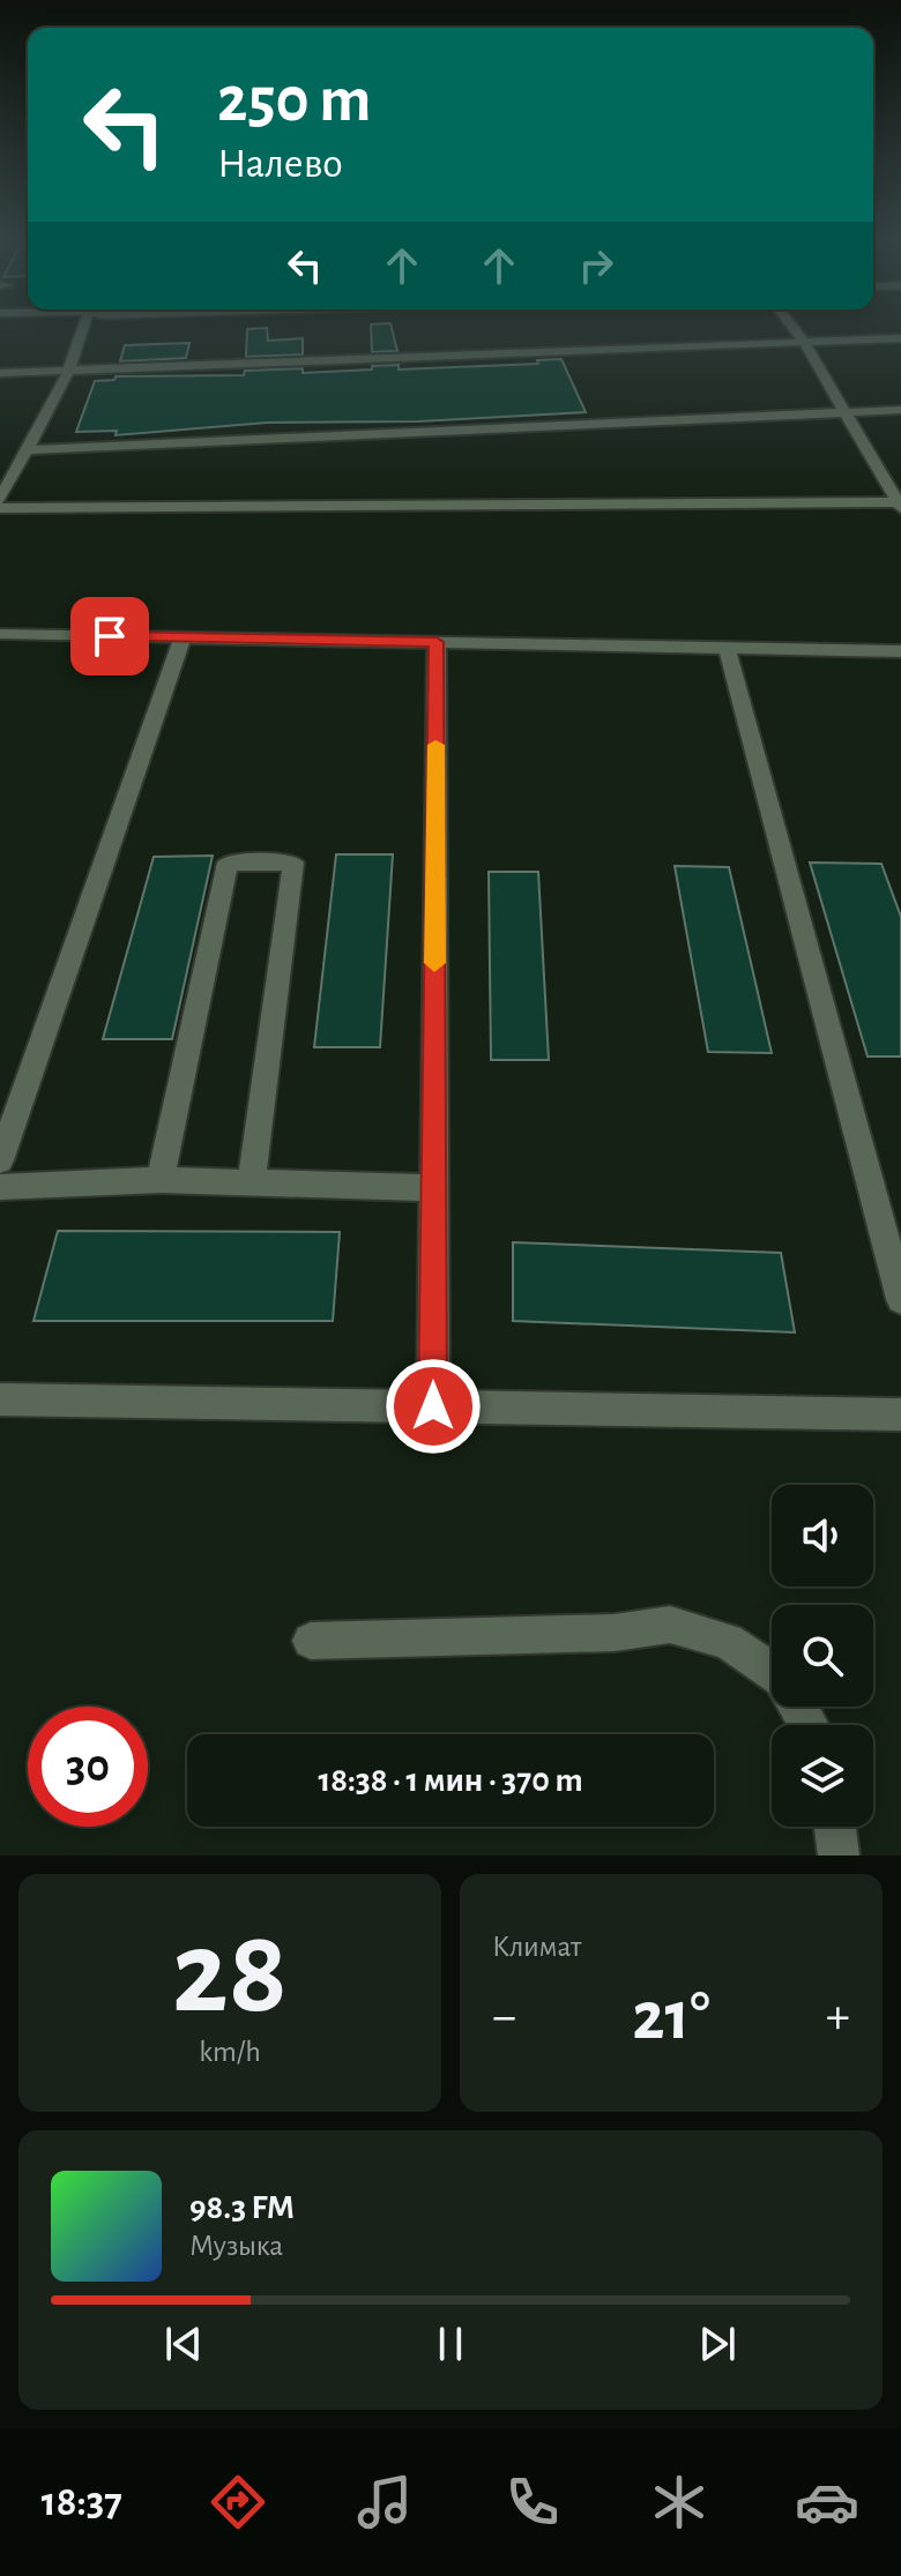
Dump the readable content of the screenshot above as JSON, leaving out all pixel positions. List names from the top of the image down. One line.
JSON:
{"page":{"turn":["250 m","Налево"],"limit":"30","trip":"18:38 · 1 мин · 370 m","tile":[["28","km/h"],"Климат"],"heat":["−","21°","+"],"song":["98.3 FM","Музыка"],"tabs":"18:37"}}
